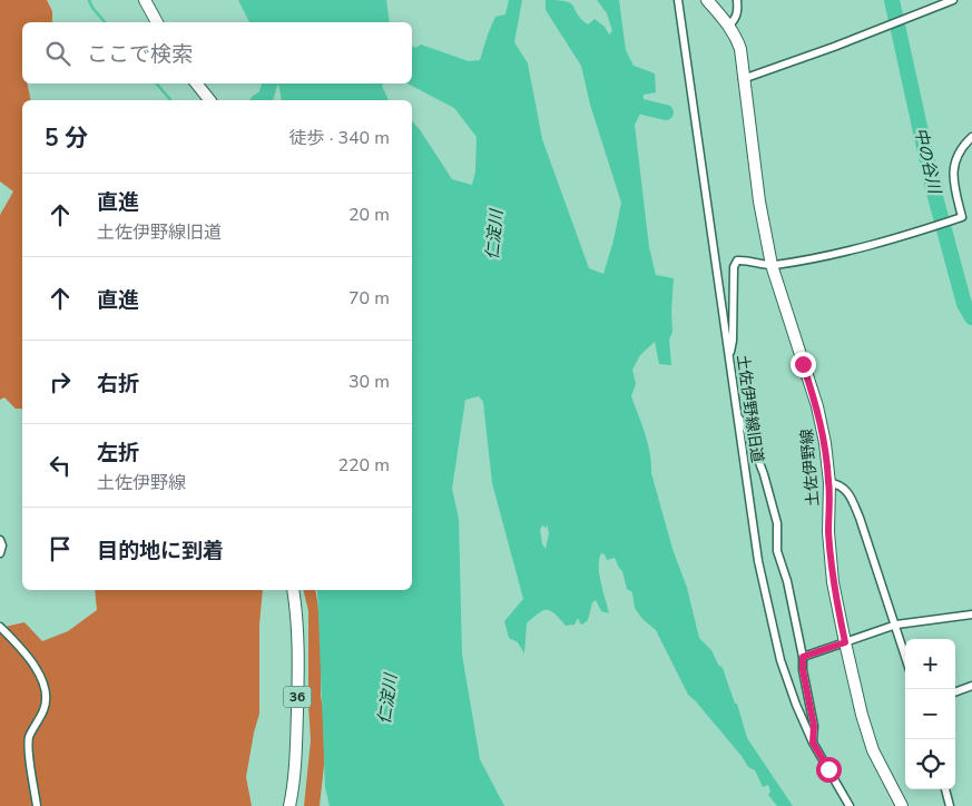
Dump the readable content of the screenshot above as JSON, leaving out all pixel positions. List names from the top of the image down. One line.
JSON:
{"streets":{"main road":["土佐伊野線","36"],"street":["土佐伊野線旧道"]},"water":["中の谷川","仁淀川"],"page":{"search":"ここで検索","heading":["5 分","徒歩 · 340 m"],"list":[["直進","土佐伊野線旧道","20 m"],["直進","70 m"],["右折","30 m"],["左折","土佐伊野線","220 m"],"目的地に到着"],"map_buttons":["+","−"]}}
